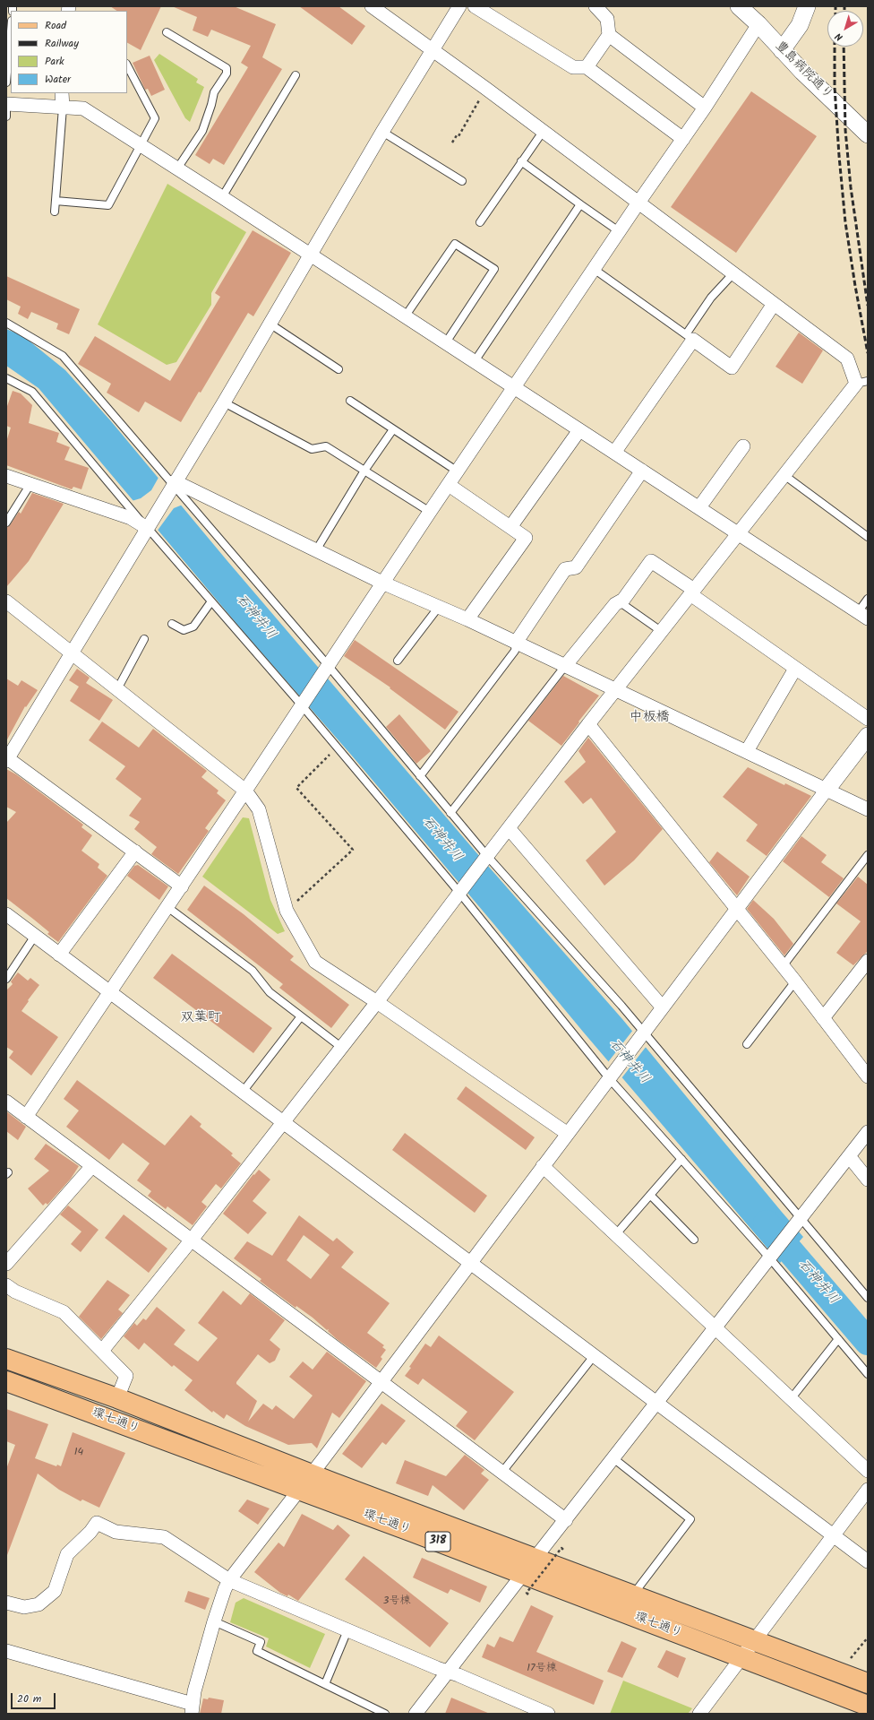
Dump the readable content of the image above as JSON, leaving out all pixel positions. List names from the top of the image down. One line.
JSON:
{"streets":{"main road":["環七通り","318"],"street":["豊島病院通り"]},"districts":["中板橋","双葉町"],"water":["石神井川"],"house_numbers":["14","3号棟","17号棟"],"legend":["Road","Railway","Park","Water"],"scale_bar":"20 m","north":"bottom left"}
